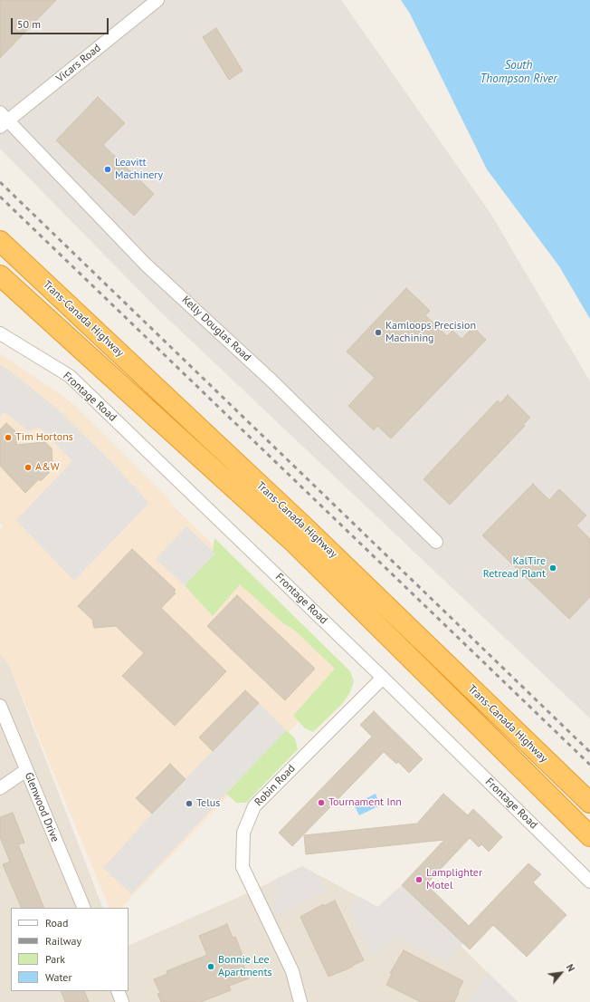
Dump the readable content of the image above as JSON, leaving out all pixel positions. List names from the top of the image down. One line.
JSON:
{"streets":{"highway":["Trans-Canada Highway"],"street":["Vicars Road","Kelly Douglas Road","Frontage Road","Robin Road","Glenwood Drive"]},"crossings":[["Vicars Road","Kelly Douglas Road"],["Frontage Road","Robin Road"]],"water":["South Thompson River"],"places":["Leavitt Machinery","Kamloops Precision Machining","Tim Hortons","A&W","KalTire Retread Plant","Tournament Inn","Telus","Lamplighter Motel","Bonnie Lee Apartments"],"legend":["Road","Railway","Park","Water"],"scale_bar":"50 m","north":"top right"}
